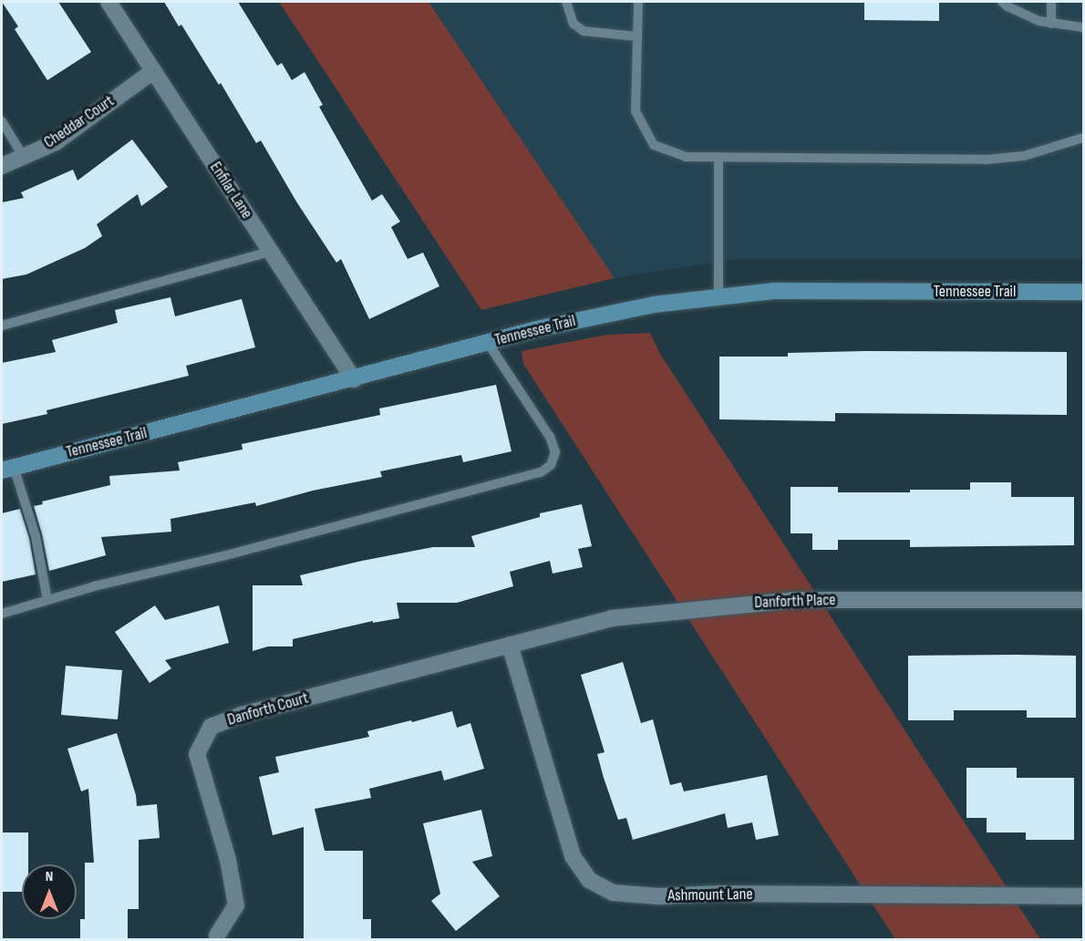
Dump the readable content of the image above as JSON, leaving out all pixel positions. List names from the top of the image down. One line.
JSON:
{"streets":{"street":["Cheddar Court","Enfilar Lane","Tennessee Trail","Danforth Place","Danforth Court","Ashmount Lane"]},"crossings":[["Cheddar Court","Enfilar Lane"],["Enfilar Lane","Tennessee Trail"],["Danforth Place","Danforth Court"],["Danforth Place","Ashmount Lane"],["Danforth Court","Ashmount Lane"]],"north":"top"}
